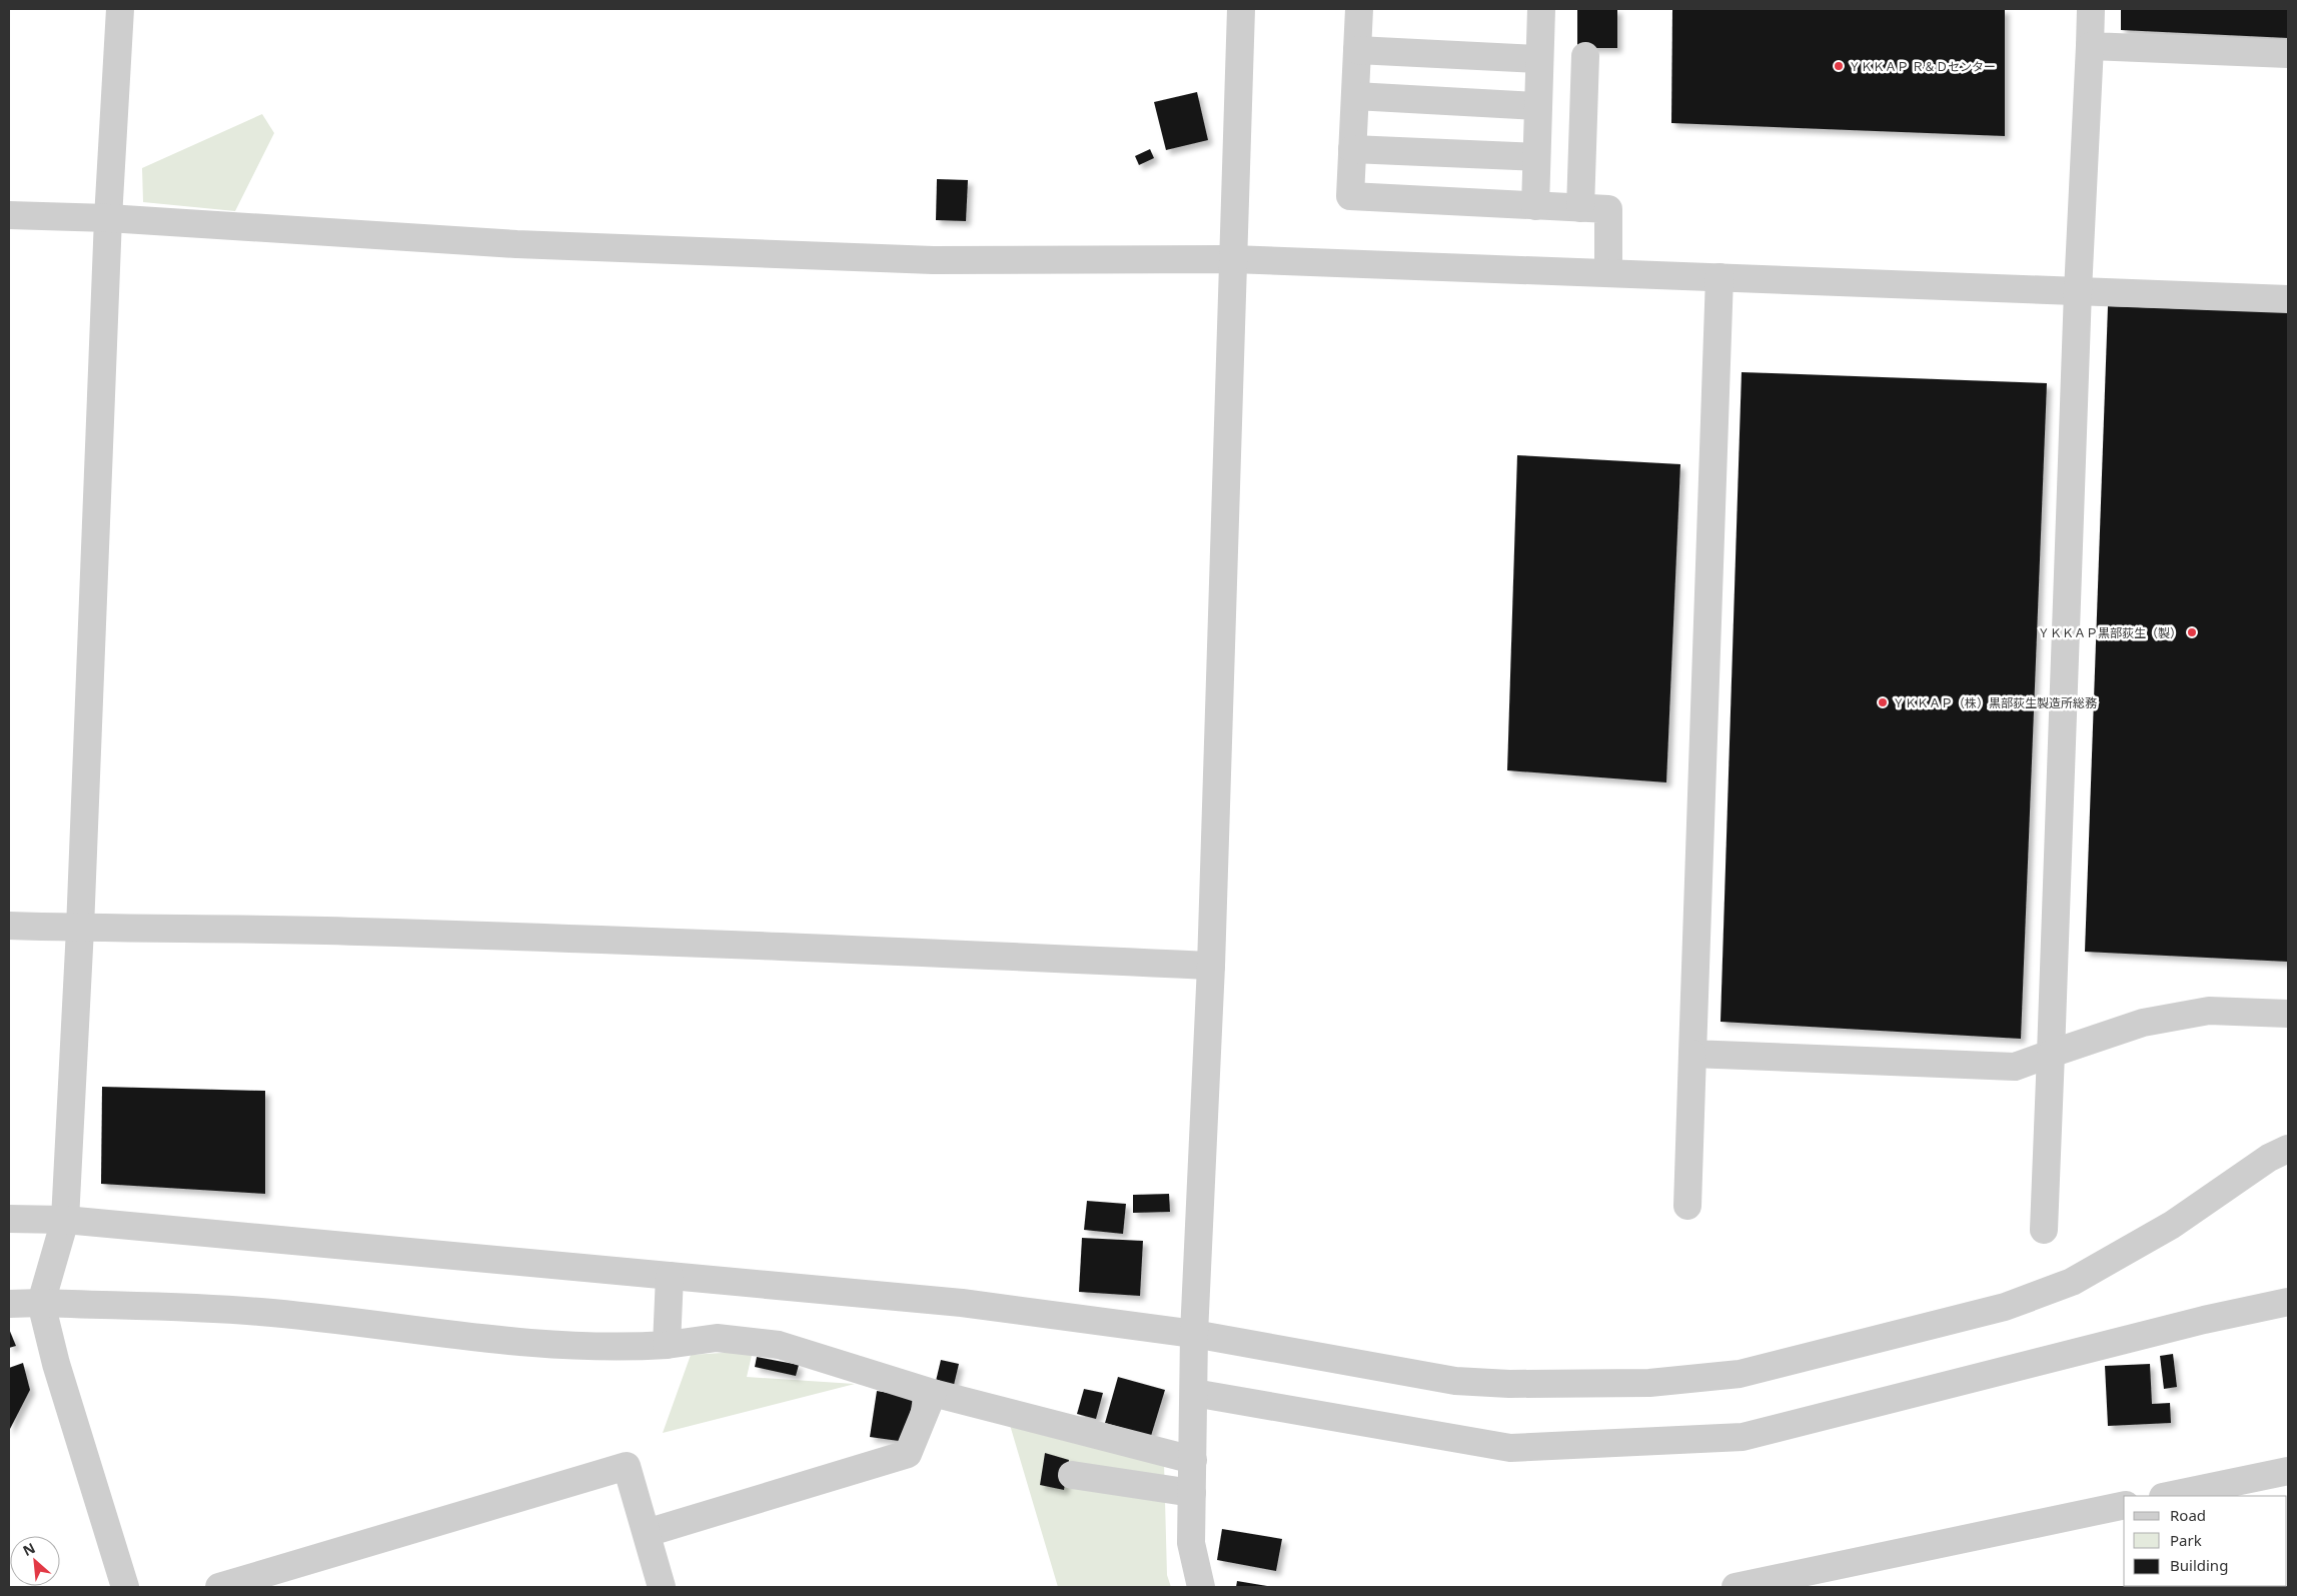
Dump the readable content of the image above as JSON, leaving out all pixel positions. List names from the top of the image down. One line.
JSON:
{"places":["ＹＫＫＡＰ Ｒ＆Ｄセンター","ＹＫＫＡＰ黒部荻生（製）","ＹＫＫＡＰ（株）黒部荻生製造所総務"],"legend":["Road","Park","Building"],"north":"top left"}
